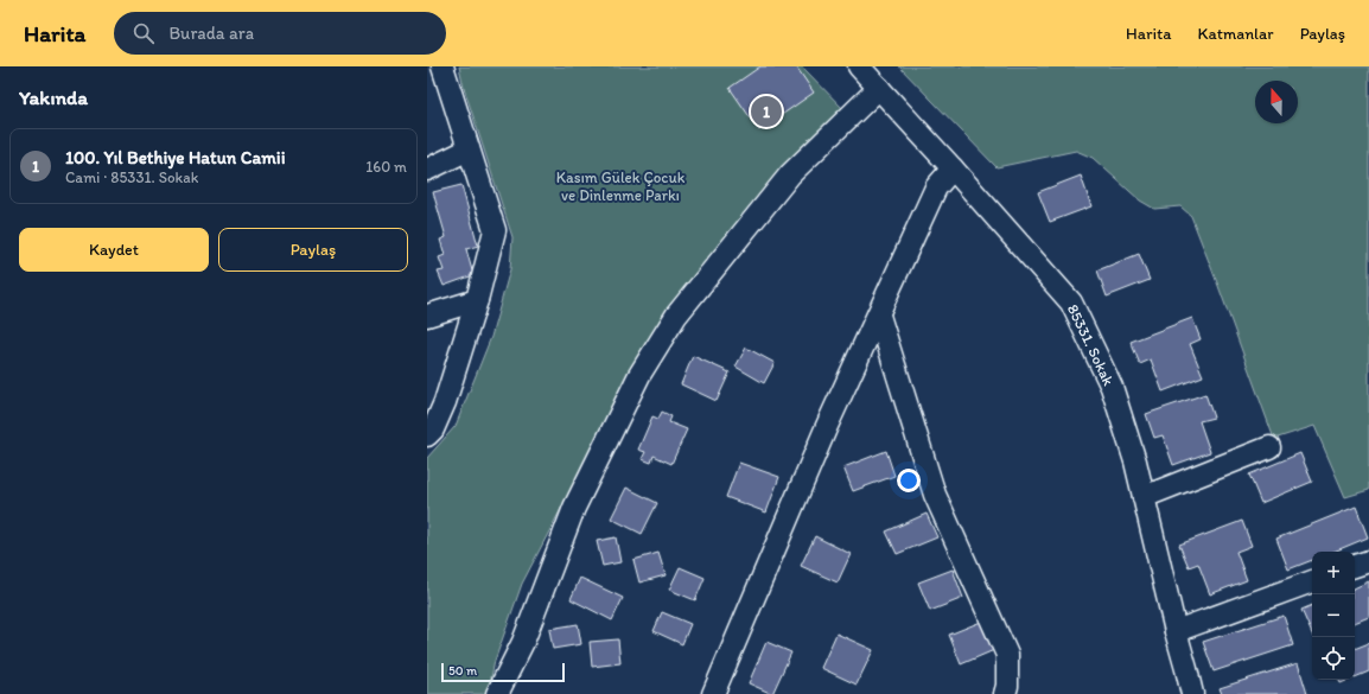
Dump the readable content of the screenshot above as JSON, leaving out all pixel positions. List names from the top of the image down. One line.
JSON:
{"streets":{"street":["85331. Sokak"]},"parks":["Kasım Gülek Çocuk ve Dinlenme Parkı"],"scale_bar":"50 m","north":"top","page":{"header":"Harita","search":"Burada ara","nav":["Harita","Katmanlar","Paylaş"],"heading":"Yakında","pins":"1","list":[{"mark":"1","name":"100. Yıl Bethiye Hatun Camii","note":"Cami · 85331. Sokak","value":"160 m"}],"buttons":["Kaydet","Paylaş"],"map_buttons":["+","−"],"scale":"50 m"}}
